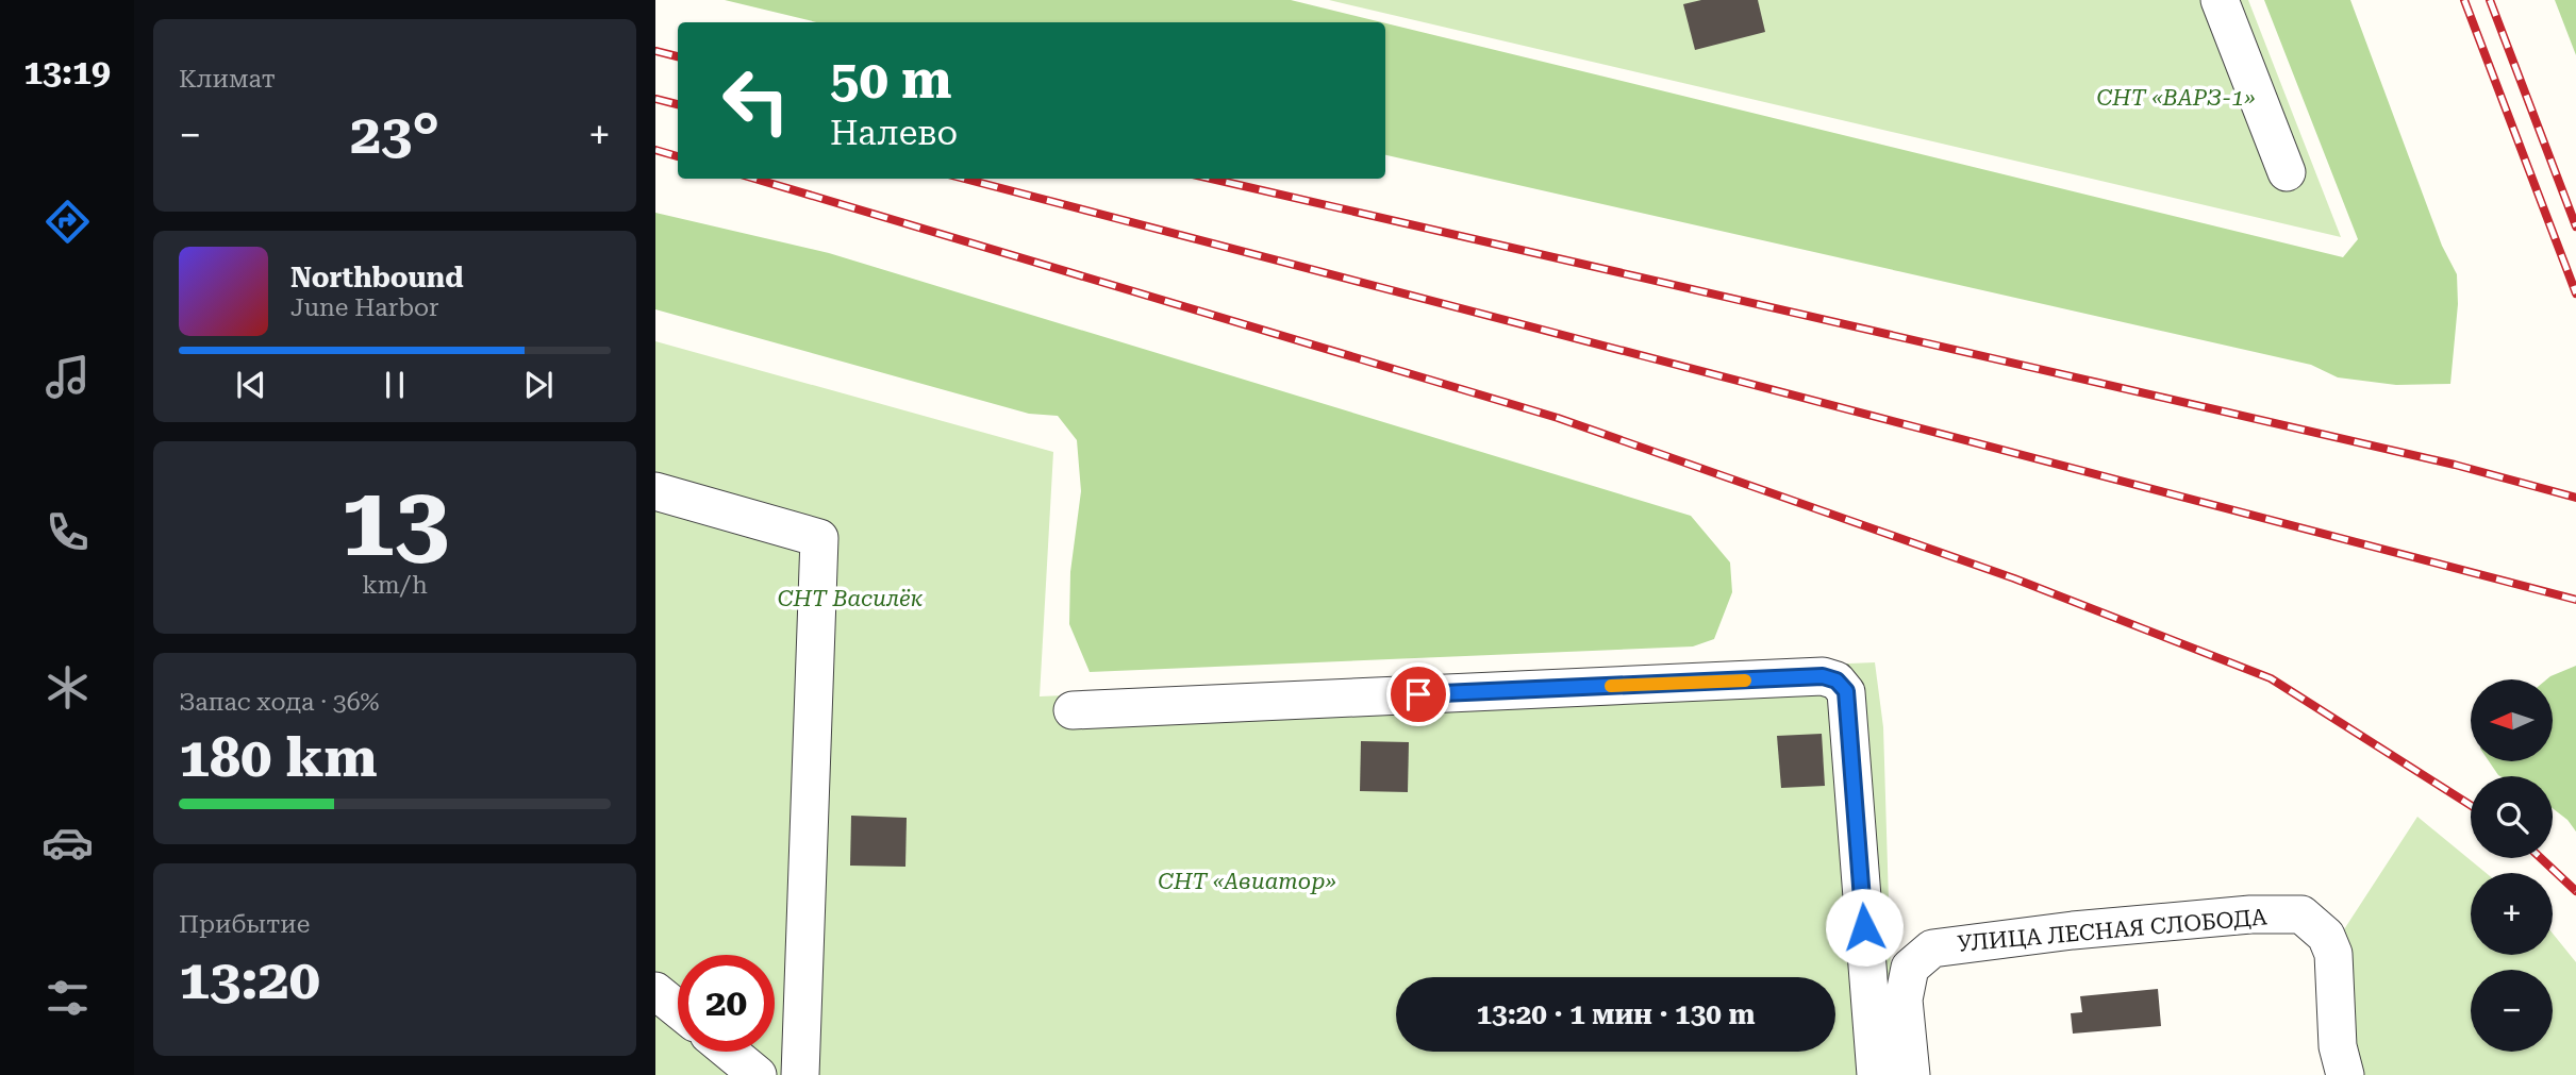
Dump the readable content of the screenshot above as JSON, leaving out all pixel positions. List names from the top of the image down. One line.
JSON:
{"streets":{"street":["УЛИЦА ЛЕСНАЯ СЛОБОДА"]},"parks":["СНТ «ВАРЗ-1»","СНТ Василёк","СНТ «Авиатор»"],"north":"left","page":{"tabs":"13:19","tile":["Климат",["13","km/h"],["Запас хода · 36%","180 km"],["Прибытие","13:20"]],"turn":["50 m","Налево"],"heat":["−","23°","+"],"song":["Northbound","June Harbor"],"map_buttons":["+","−"],"limit":"20","trip":"13:20 · 1 мин · 130 m"}}
